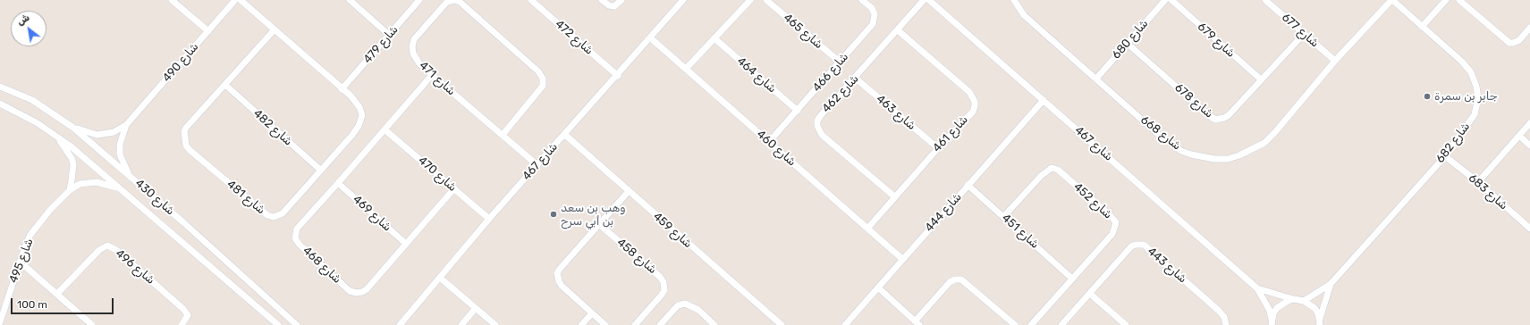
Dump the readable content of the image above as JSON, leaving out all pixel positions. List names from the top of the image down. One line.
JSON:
{"streets":{"street":["شارع 677","شارع 465","شارع 472","شارع 680","شارع 679","شارع 479","شارع 490","شارع 466","شارع 464","شارع 471","شارع 462","شارع 678","شارع 463","شارع 482","شارع 668","شارع 461","شارع 682","شارع 467","شارع 460","شارع 470","شارع 683","شارع 430","شارع 481","شارع 452","شارع 444","شارع 469","شارع 459","شارع 451","شارع 458","شارع 495","شارع 468","شارع 443","شارع 496"]},"crossings":[["شارع 677","شارع 678"],["شارع 677","شارع 668"],["شارع 465","شارع 466"],["شارع 472","شارع 467"],["شارع 680","شارع 678"],["شارع 680","شارع 668"],["شارع 679","شارع 678"],["شارع 479","شارع 481"],["شارع 490","شارع 430"],["شارع 466","شارع 464"],["شارع 466","شارع 460"],["شارع 471","شارع 467"],["شارع 471","شارع 468"],["شارع 462","شارع 463"],["شارع 462","شارع 461"],["شارع 463","شارع 461"],["شارع 482","شارع 481"],["شارع 668","شارع 682"],["شارع 461","شارع 460"],["شارع 682","شارع 467"],["شارع 682","شارع 683"],["شارع 467","شارع 460"],["شارع 467","شارع 470"],["شارع 467","شارع 444"],["شارع 467","شارع 459"],["شارع 460","شارع 444"],["شارع 470","شارع 468"],["شارع 430","شارع 495"],["شارع 452","شارع 451"],["شارع 444","شارع 451"],["شارع 469","شارع 468"]],"places":["جابر بن سمرة","وهب بن سعد بن أبي سرح"],"scale_bar":"100 m","north":"top left"}
